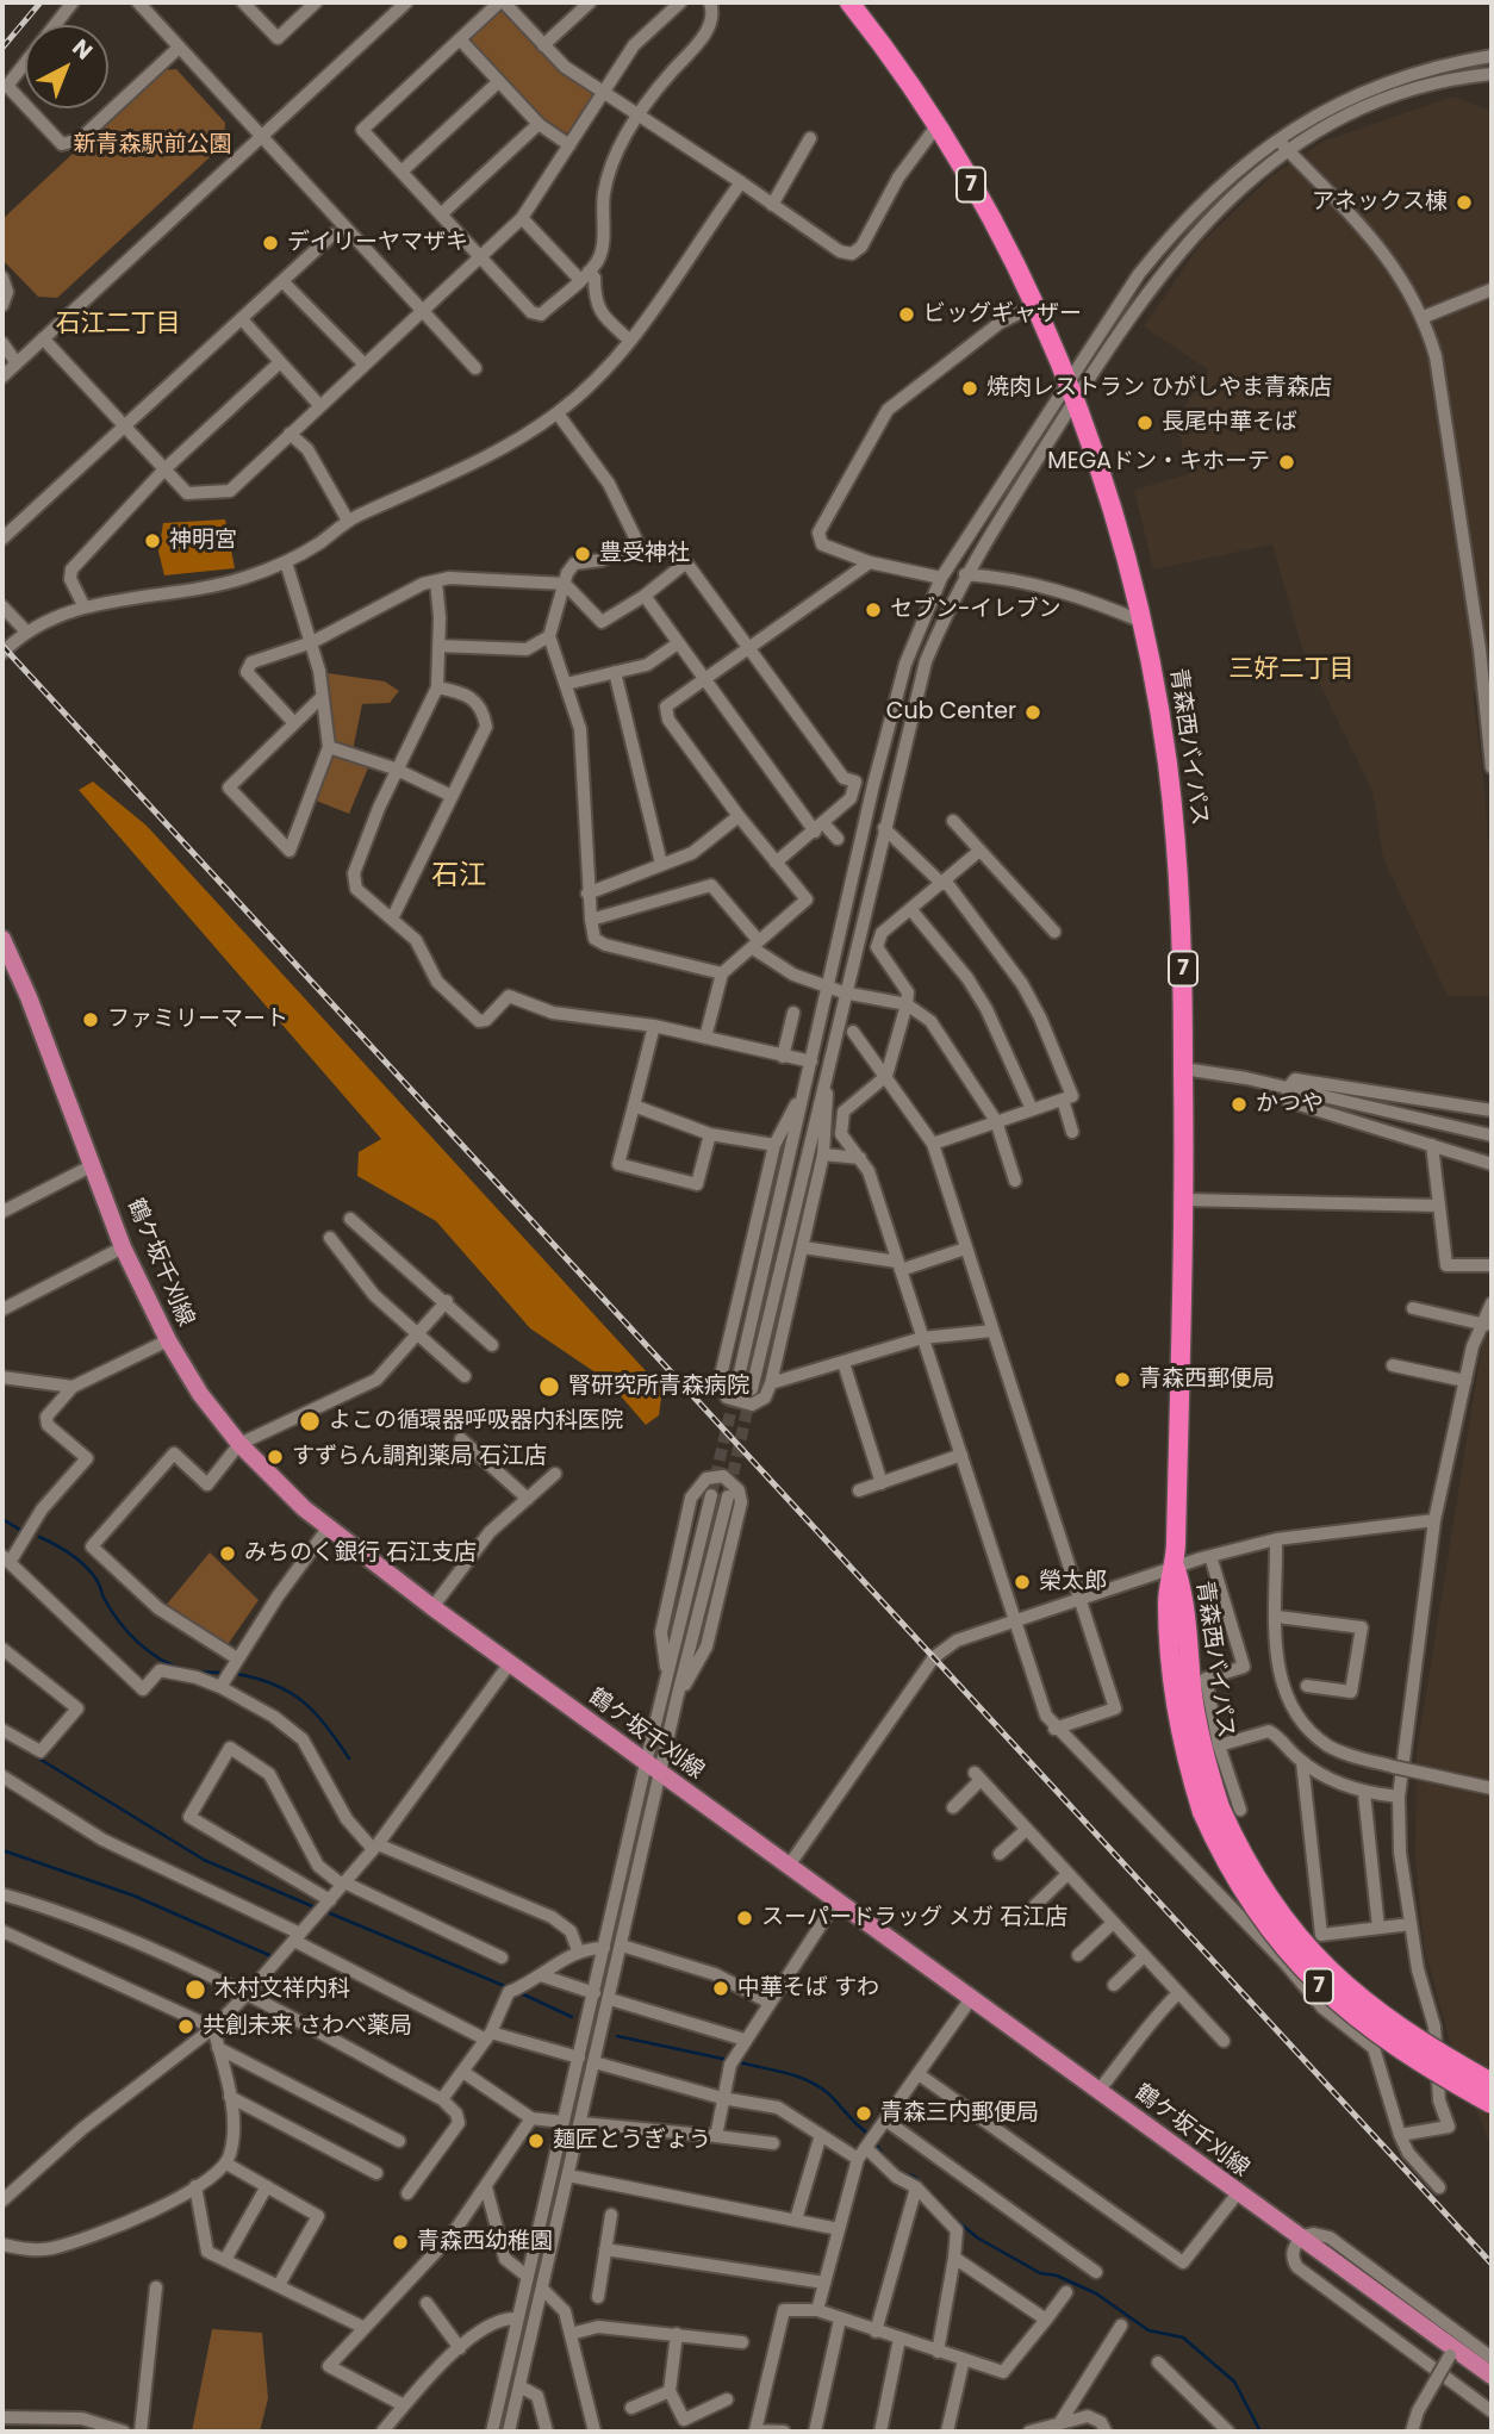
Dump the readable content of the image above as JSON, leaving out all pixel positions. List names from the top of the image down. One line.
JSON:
{"streets":{"highway":["7","青森西バイパス"],"main road":["鶴ケ坂千刈線"]},"districts":["石江二丁目","三好二丁目","石江"],"parks":["新青森駅前公園"],"places":["アネックス棟","デイリーヤマザキ","ビッグギャザー","焼肉レストラン ひがしやま青森店","長尾中華そば","MEGAドン・キホーテ","神明宮","豊受神社","セブン-イレブン","Cub Center","ファミリーマート","かつや","青森西郵便局","腎研究所青森病院","よこの循環器呼吸器内科医院","すずらん調剤薬局 石江店","みちのく銀行 石江支店","榮太郎","スーパードラッグ メガ 石江店","中華そば すわ","木村文祥内科","共創未来 さわべ薬局","青森三内郵便局","麺匠とうぎょう","青森西幼稚園"],"north":"top right"}
